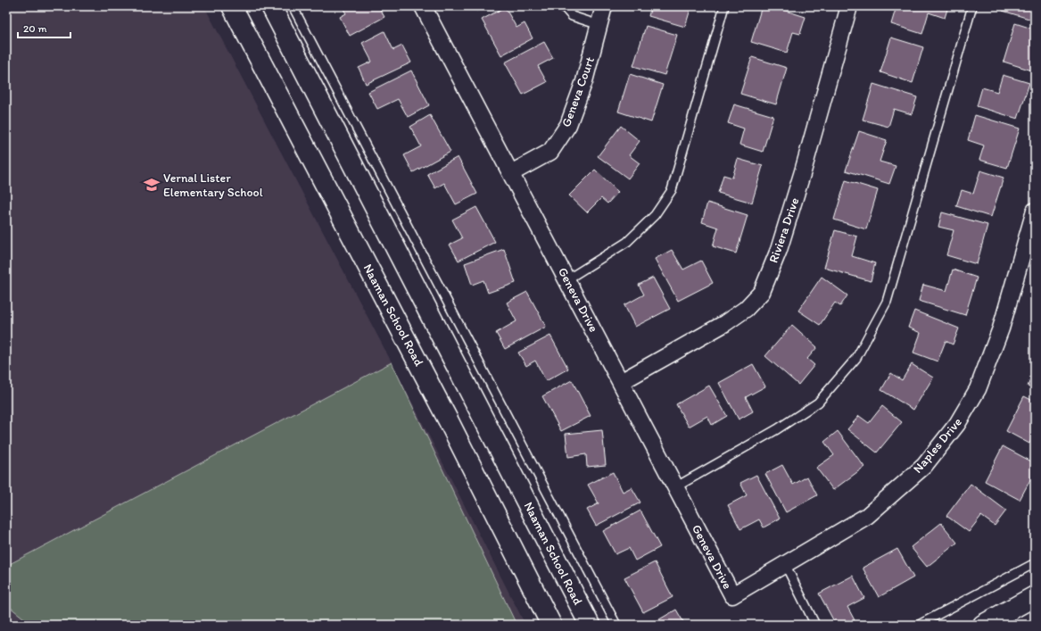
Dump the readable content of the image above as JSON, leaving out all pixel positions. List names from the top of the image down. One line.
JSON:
{"streets":{"main road":["Naaman School Road"],"street":["Geneva Court","Riviera Drive","Geneva Drive","Naples Drive"]},"crossings":[["Geneva Court","Geneva Drive"],["Riviera Drive","Geneva Drive"],["Geneva Drive","Naples Drive"]],"places":{"school or university":["Vernal Lister Elementary School"]},"scale_bar":"20 m"}
